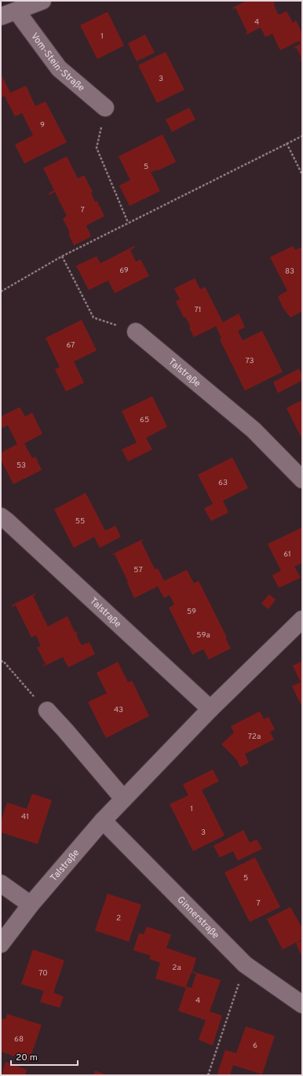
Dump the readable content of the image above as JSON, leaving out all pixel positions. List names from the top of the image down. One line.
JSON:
{"streets":{"street":["Vom-Stein-Straße","Talstraße","Ginnerstraße"]},"crossings":[["Talstraße","Ginnerstraße"]],"house_numbers":["4","1","3","9","5","7","69","83","71","67","73","65","53","63","55","61","57","59","59a","43","72a","1","41","3","5","7","2","2a","70","4","68","6"],"scale_bar":"20 m"}
